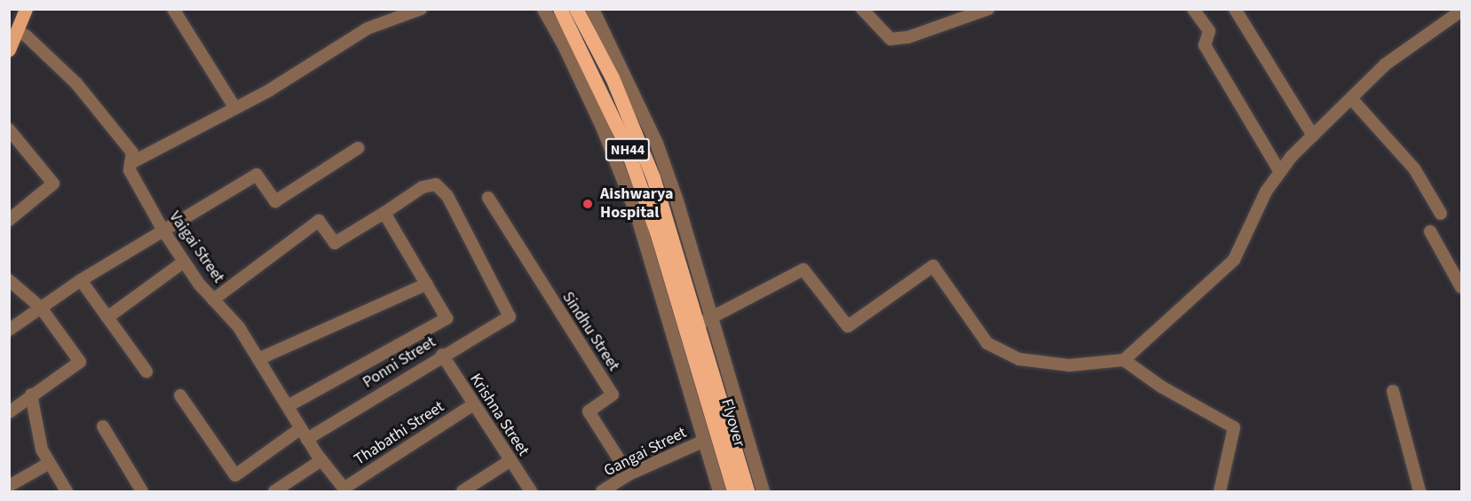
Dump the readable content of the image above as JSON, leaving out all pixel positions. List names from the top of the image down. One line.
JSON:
{"streets":{"highway":["NH44","Flyover"],"street":["Vaigai Street","Sindhu Street","Ponni Street","Krishna Street","Thabathi Street","Gangai Street"]},"crossings":[["NH44","Flyover"],["Vaigai Street","Ponni Street"],["Vaigai Street","Thabathi Street"],["Sindhu Street","Gangai Street"],["Ponni Street","Krishna Street"],["Krishna Street","Thabathi Street"]],"places":["Aishwarya Hospital"]}
